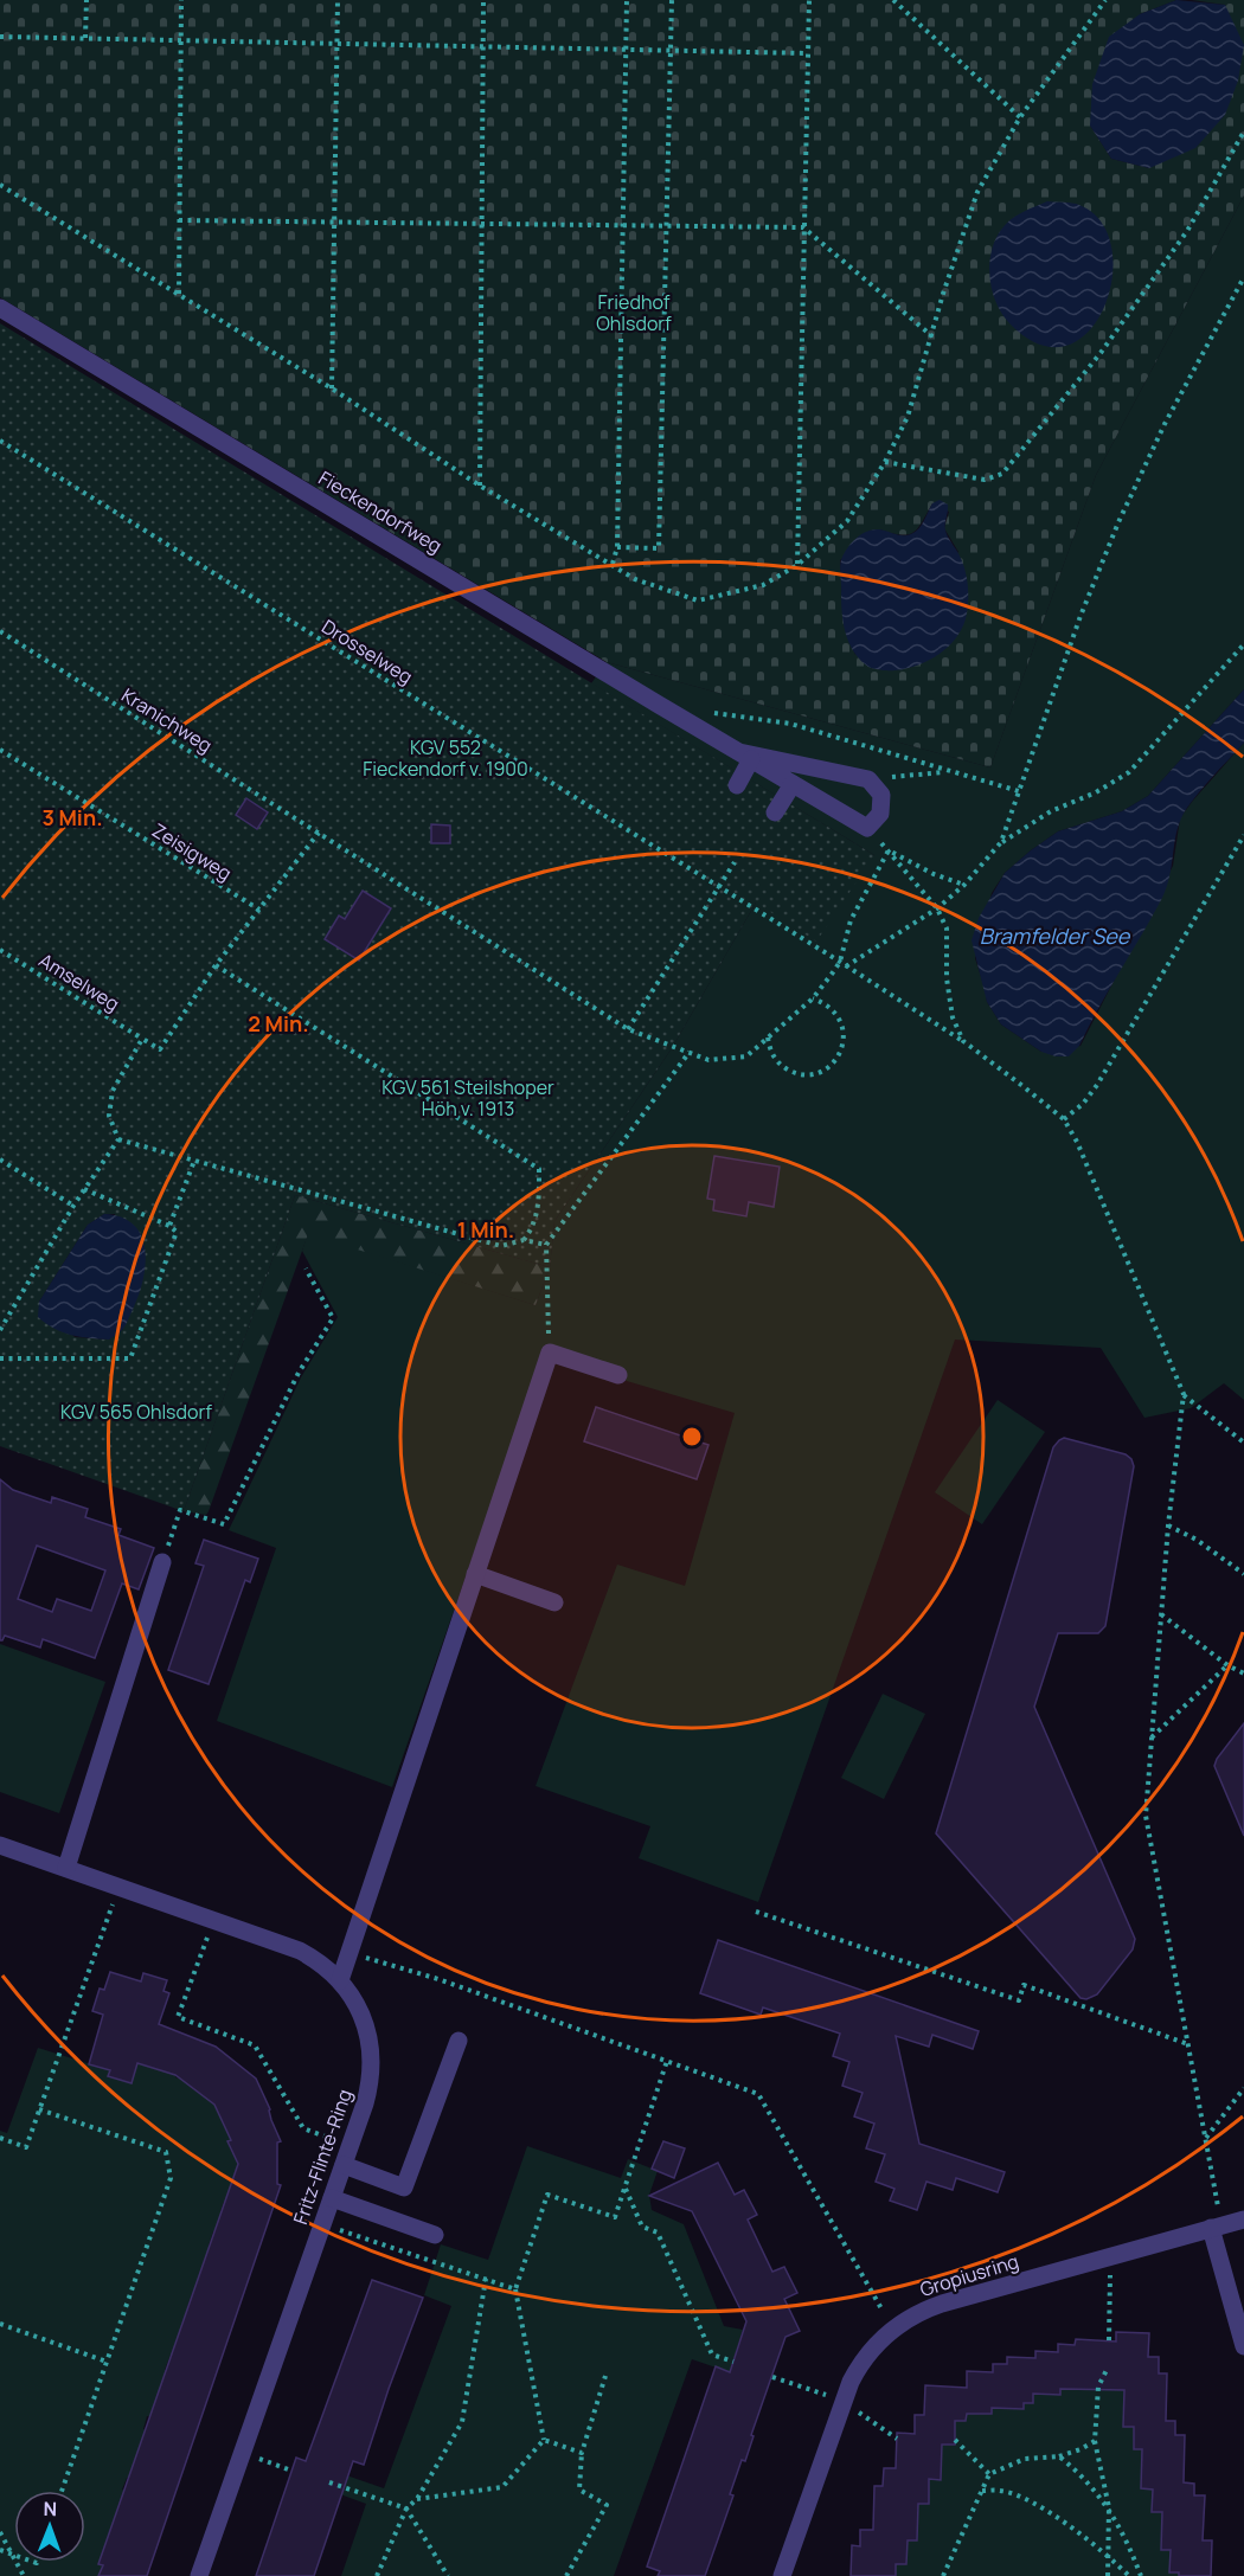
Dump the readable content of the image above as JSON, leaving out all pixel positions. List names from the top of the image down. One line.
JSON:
{"streets":{"street":["Fieckendorfweg","Fritz-Flinte-Ring","Gropiusring"],"path":["Drosselweg","Kranichweg","Zeisigweg","Amselweg"]},"water":["Bramfelder See"],"parks":["Friedhof Ohlsdorf","KGV 552 Fieckendorf v. 1900","KGV 561 Steilshoper Höh v. 1913","KGV 565 Ohlsdorf"],"north":"top","rings":["3 Min.","2 Min.","1 Min."]}
